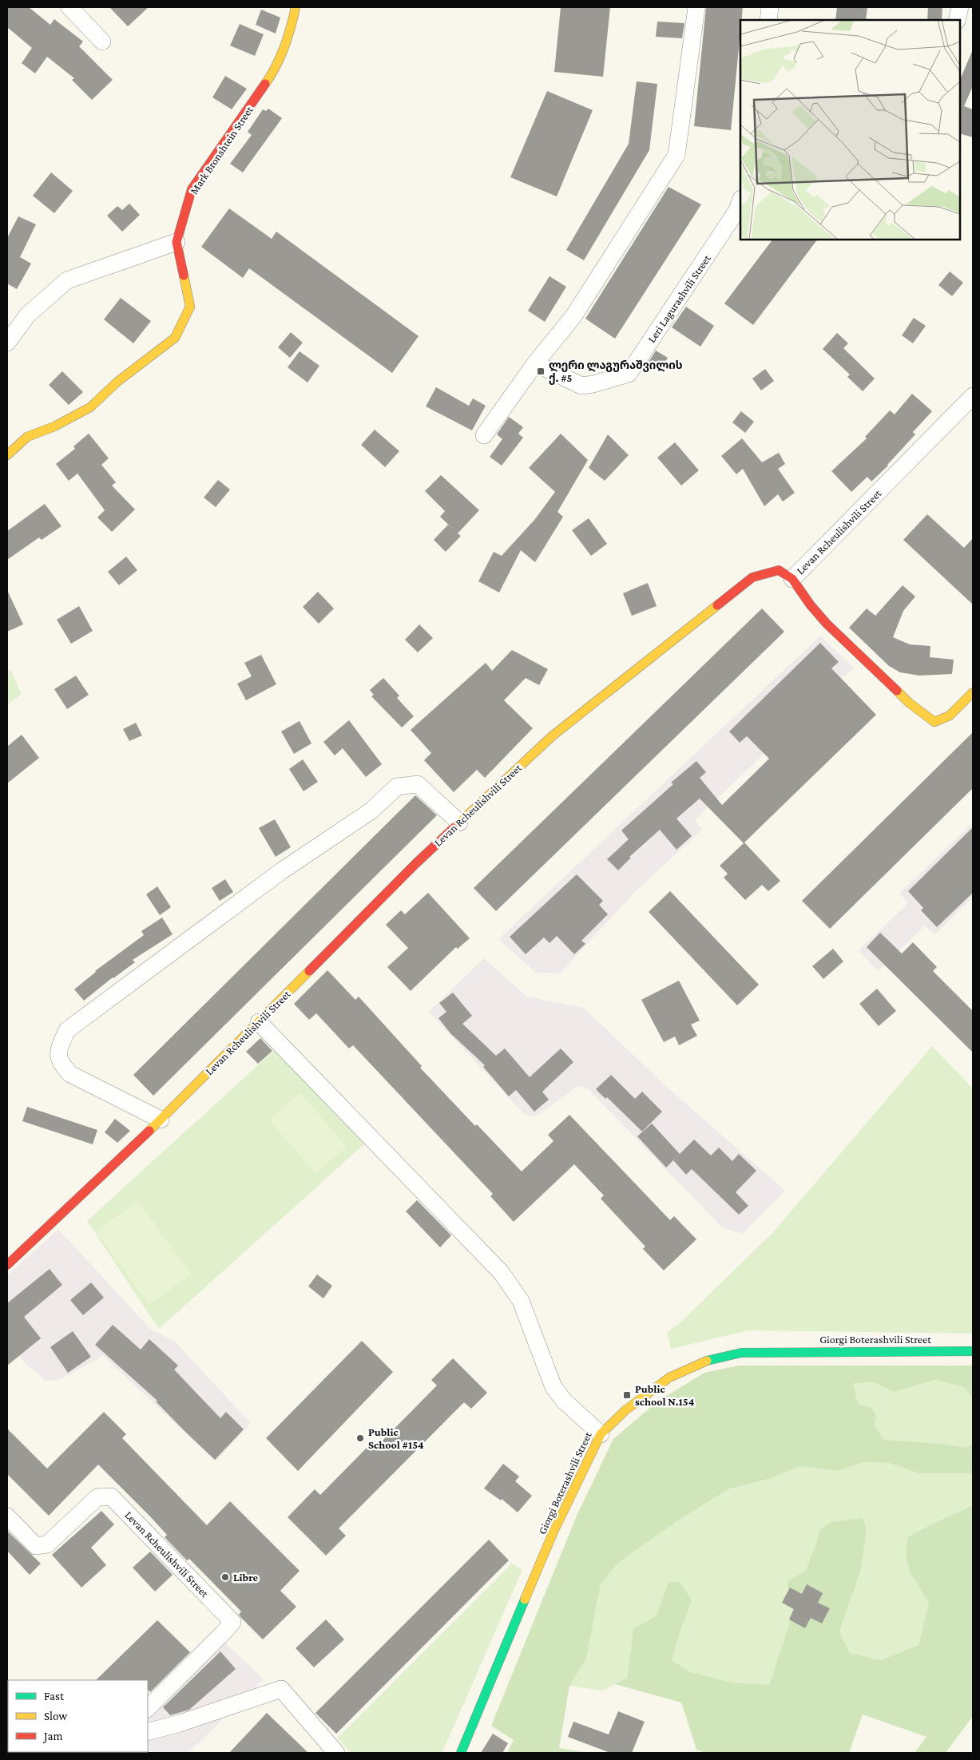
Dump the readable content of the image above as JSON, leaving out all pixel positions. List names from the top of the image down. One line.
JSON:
{"streets":{"street":["Mark Bronshtein Street","Leri Lagurashvili Street","Levan Rcheulishvili Street","Giorgi Boterashvili Street"]},"places":{"transit":["ლერი ლაგურაშვილის ქ. #5","Public school N.154"],"other":["Public School #154","Libre"]},"legend":["Fast","Slow","Jam"]}
